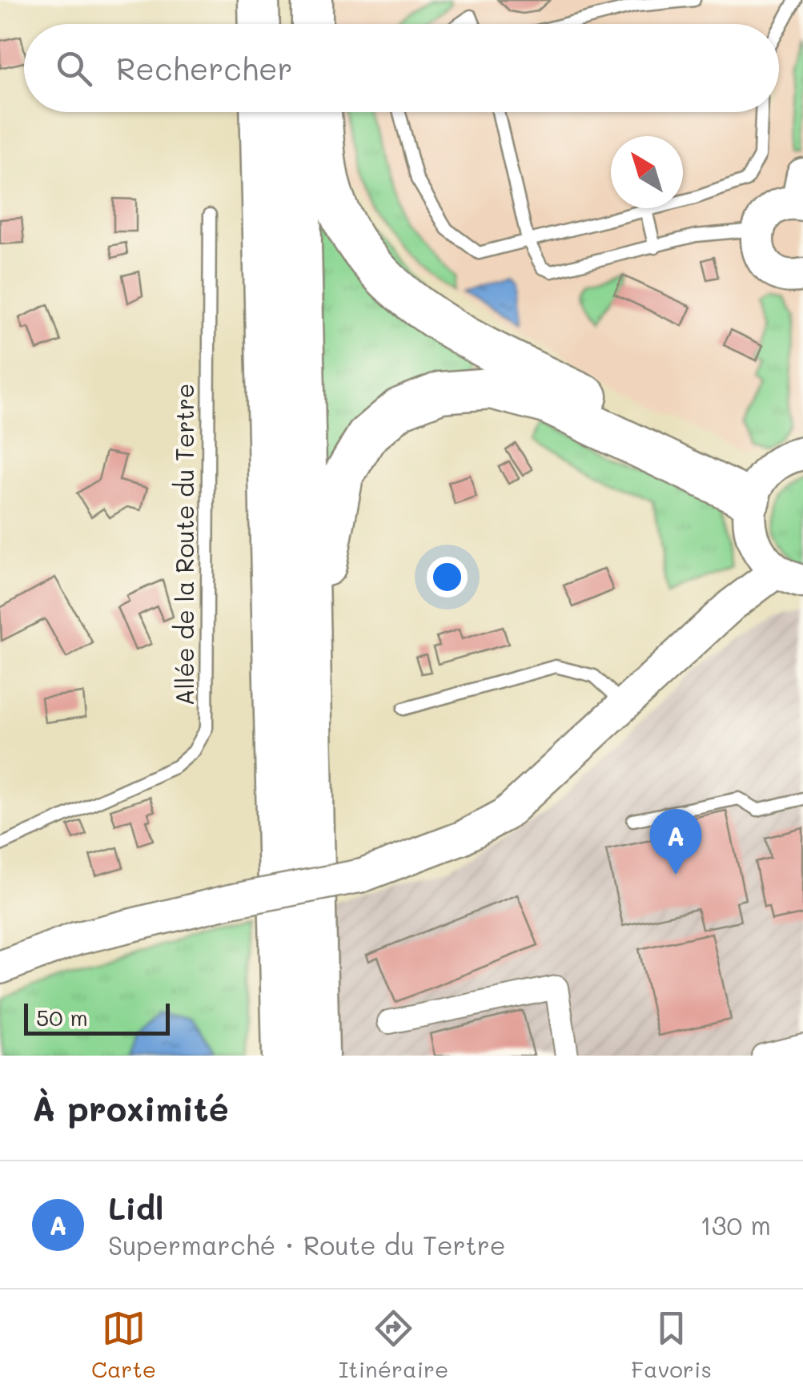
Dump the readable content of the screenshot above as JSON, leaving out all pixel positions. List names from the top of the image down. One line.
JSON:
{"streets":{"lane":["Allée de la Route du Tertre"]},"scale_bar":"50 m","north":"top left","page":{"search":"Rechercher","pins":"A","scale":"50 m","heading":"À proximité","list":[{"mark":"A","name":"Lidl","note":"Supermarché · Route du Tertre","value":"130 m"}],"nav":["Carte","Itinéraire","Favoris"]}}
